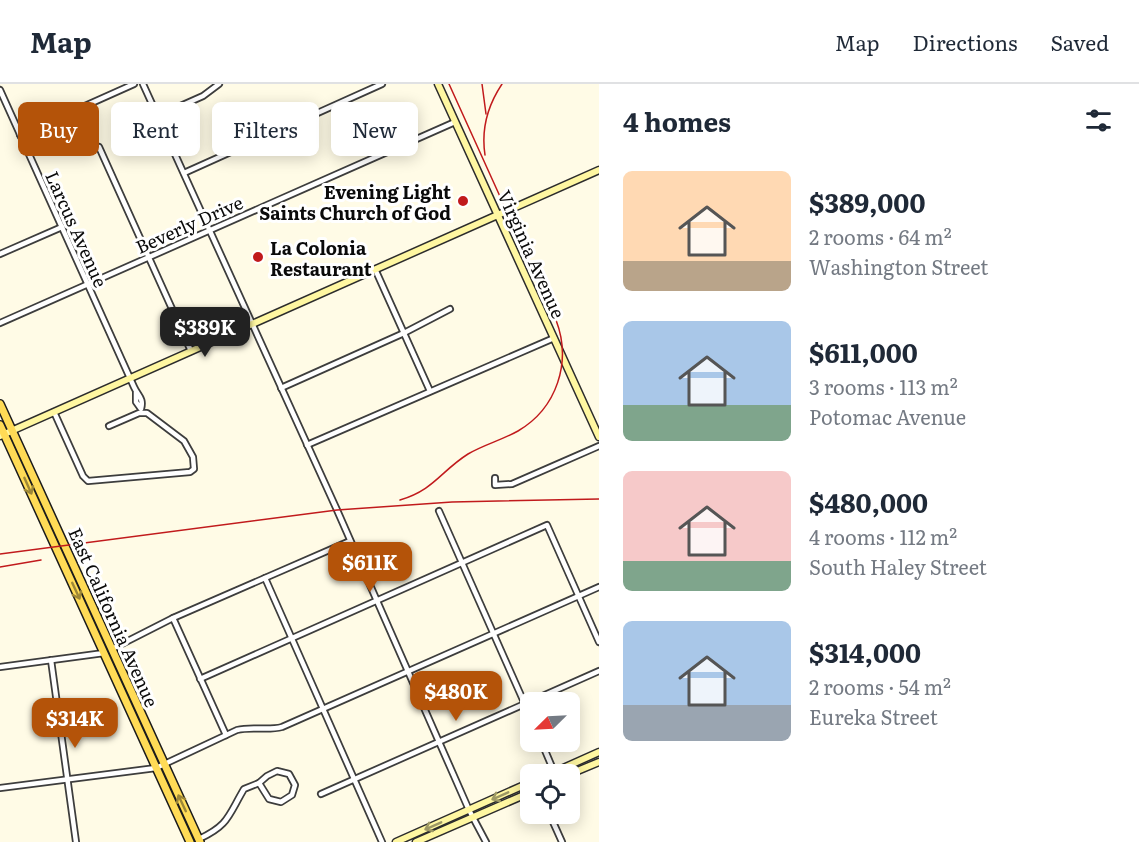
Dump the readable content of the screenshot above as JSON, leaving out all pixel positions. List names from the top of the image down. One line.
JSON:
{"streets":{"main road":["East California Avenue"],"street":["Beverly Drive","Larcus Avenue","Virginia Avenue"]},"crossings":[["Beverly Drive","Larcus Avenue"],["Beverly Drive","Virginia Avenue"]],"places":["Evening Light Saints Church of God","La Colonia Restaurant"],"north":"bottom left","page":{"header":"Map","nav":["Map","Directions","Saved"],"heading":"4 homes","chip":["Buy","Rent","Filters","New"],"list":[{"name":"$389,000","note":"2 rooms · 64 m² · Washington Street"},{"name":"$611,000","note":"3 rooms · 113 m² · Potomac Avenue"},{"name":"$480,000","note":"4 rooms · 112 m² · South Haley Street"},{"name":"$314,000","note":"2 rooms · 54 m² · Eureka Street"}],"price":["$389K","$611K","$480K","$314K"]}}
